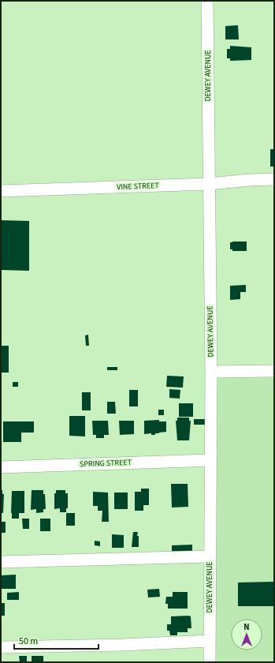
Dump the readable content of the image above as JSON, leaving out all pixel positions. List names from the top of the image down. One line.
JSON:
{"streets":{"street":["DEWEY AVENUE","VINE STREET","SPRING STREET"]},"crossings":[["DEWEY AVENUE","VINE STREET"],["DEWEY AVENUE","SPRING STREET"]],"scale_bar":"50 m","north":"top"}
